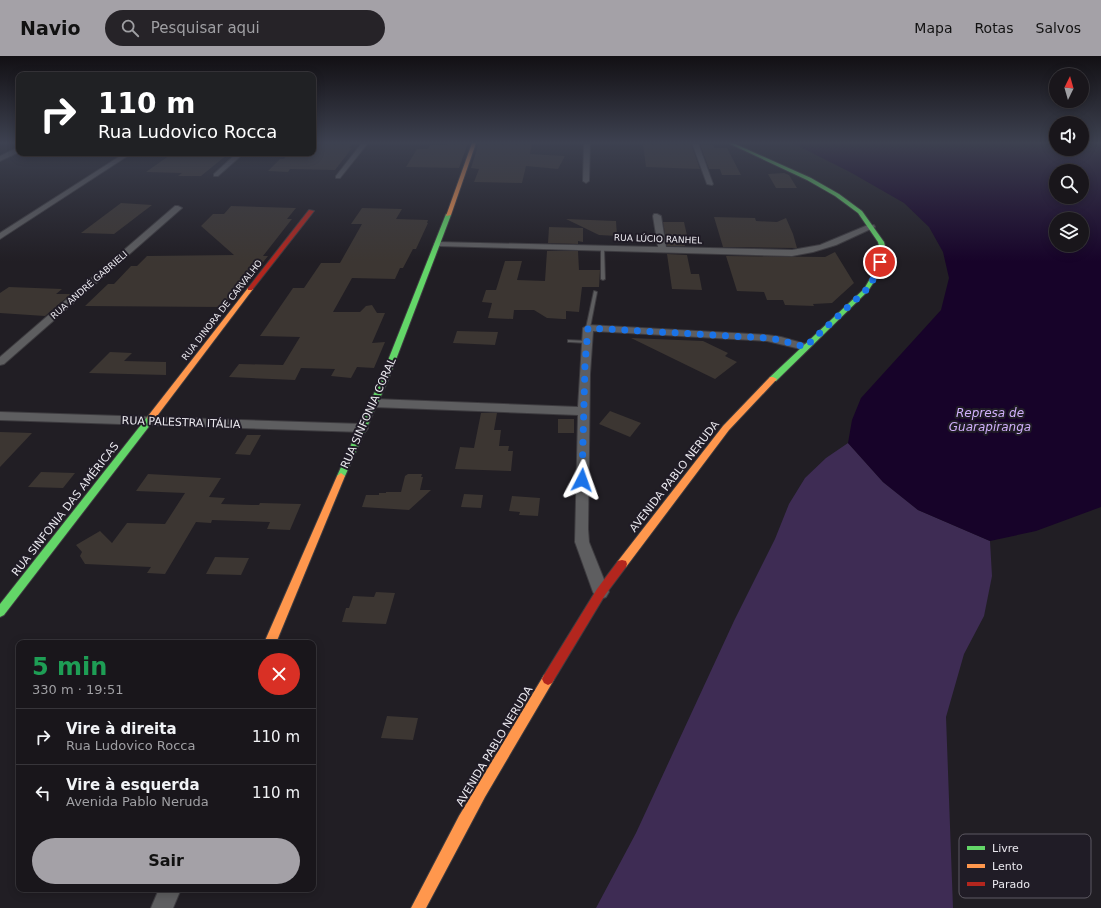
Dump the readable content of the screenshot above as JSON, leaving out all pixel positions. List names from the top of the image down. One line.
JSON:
{"streets":{"street":["RUA LÚCIO RANHEL","RUA ANDRÉ GABRIELI","RUA DINORA DE CARVALHO","RUA SINFONIA CORAL","RUA PALESTRA ITÁLIA","AVENIDA PABLO NERUDA","RUA SINFONIA DAS AMÉRICAS"]},"crossings":[["RUA LÚCIO RANHEL","RUA SINFONIA CORAL"],["RUA LÚCIO RANHEL","AVENIDA PABLO NERUDA"],["RUA DINORA DE CARVALHO","RUA PALESTRA ITÁLIA"],["RUA DINORA DE CARVALHO","RUA SINFONIA DAS AMÉRICAS"],["RUA SINFONIA CORAL","RUA PALESTRA ITÁLIA"],["RUA PALESTRA ITÁLIA","RUA SINFONIA DAS AMÉRICAS"]],"water":["Represa de Guarapiranga"],"legend":["Livre","Lento","Parado"],"north":"top","page":{"header":"Navio","search":"Pesquisar aqui","nav":["Mapa","Rotas","Salvos"],"turn":["110 m","Rua Ludovico Rocca"],"heading":["5 min","330 m · 19:51"],"list":[{"name":"Vire à direita","note":"Rua Ludovico Rocca","value":"110 m"},{"name":"Vire à esquerda","note":"Avenida Pablo Neruda","value":"110 m"}],"buttons":"Sair"}}
